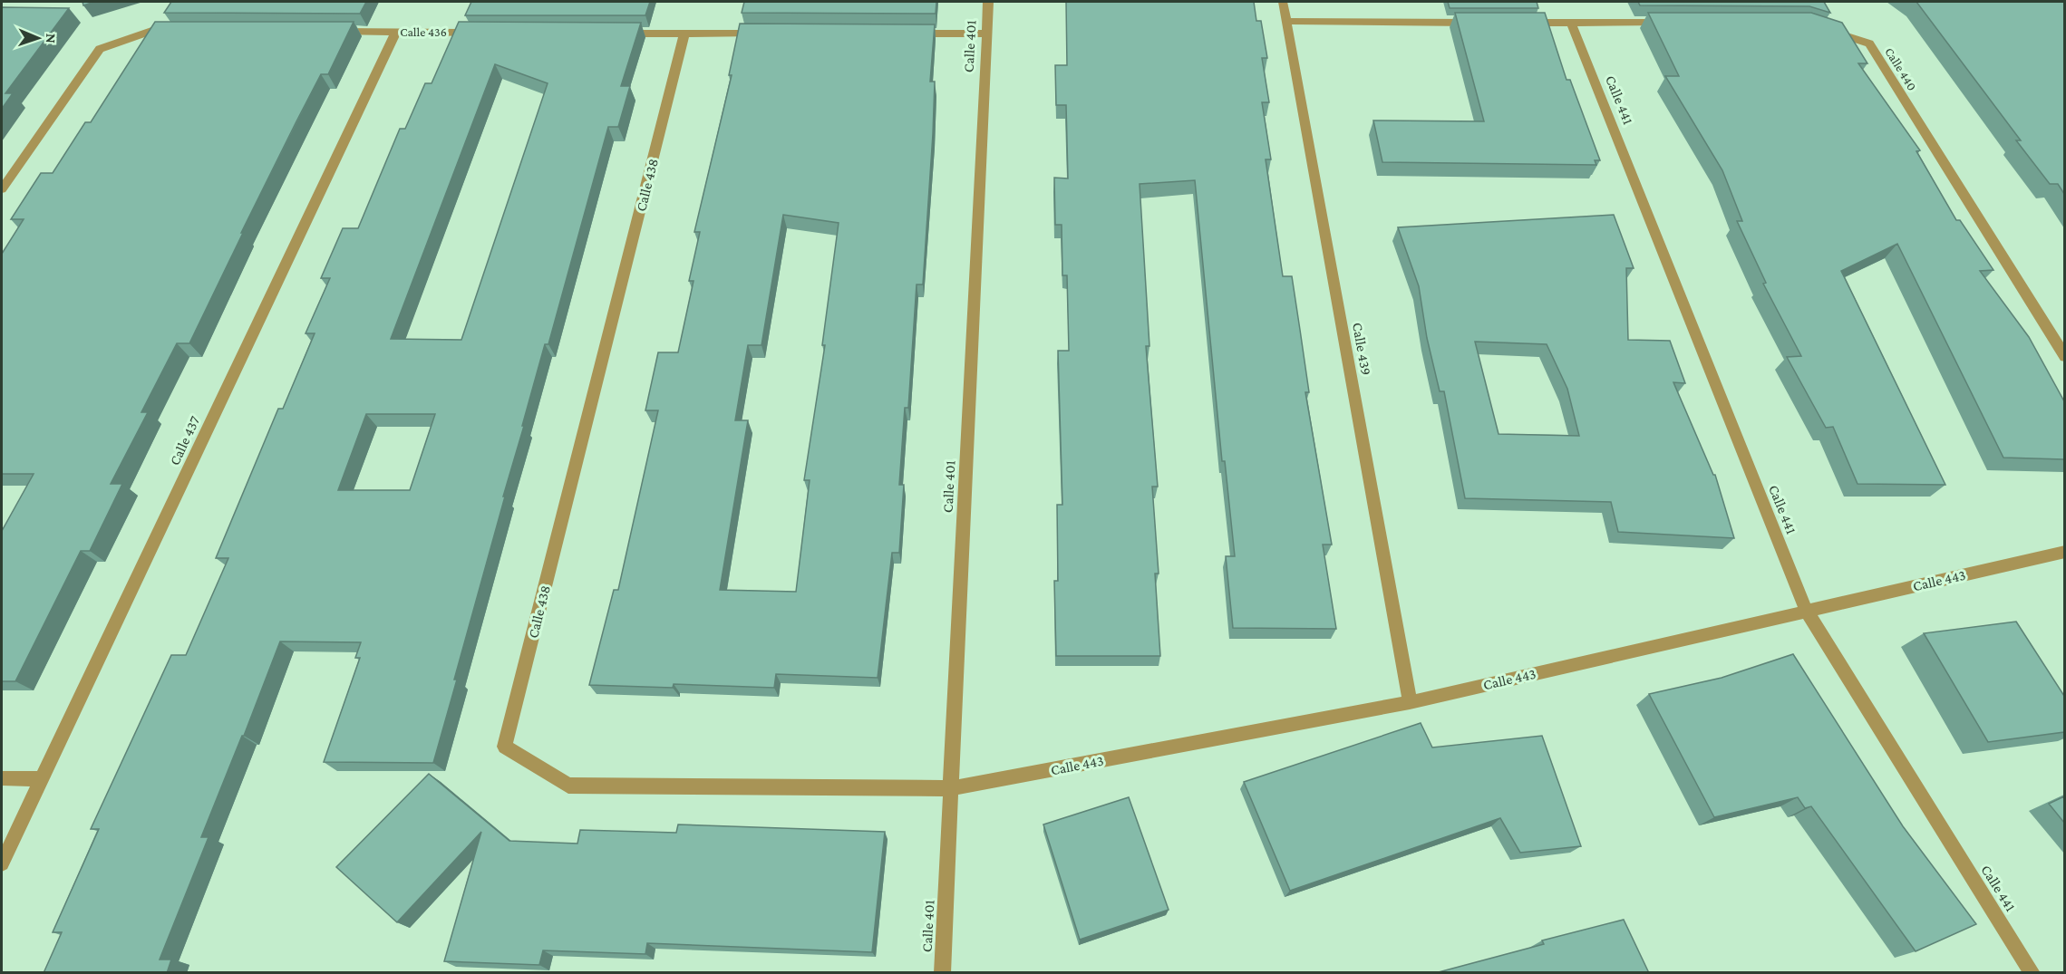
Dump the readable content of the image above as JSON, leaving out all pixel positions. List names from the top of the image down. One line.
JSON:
{"streets":{"street":["Calle 436","Calle 401","Calle 440","Calle 441","Calle 438","Calle 439","Calle 437","Calle 443"]},"crossings":[["Calle 436","Calle 437"],["Calle 401","Calle 438"],["Calle 401","Calle 443"],["Calle 441","Calle 443"],["Calle 438","Calle 443"],["Calle 439","Calle 443"]],"north":"right"}
